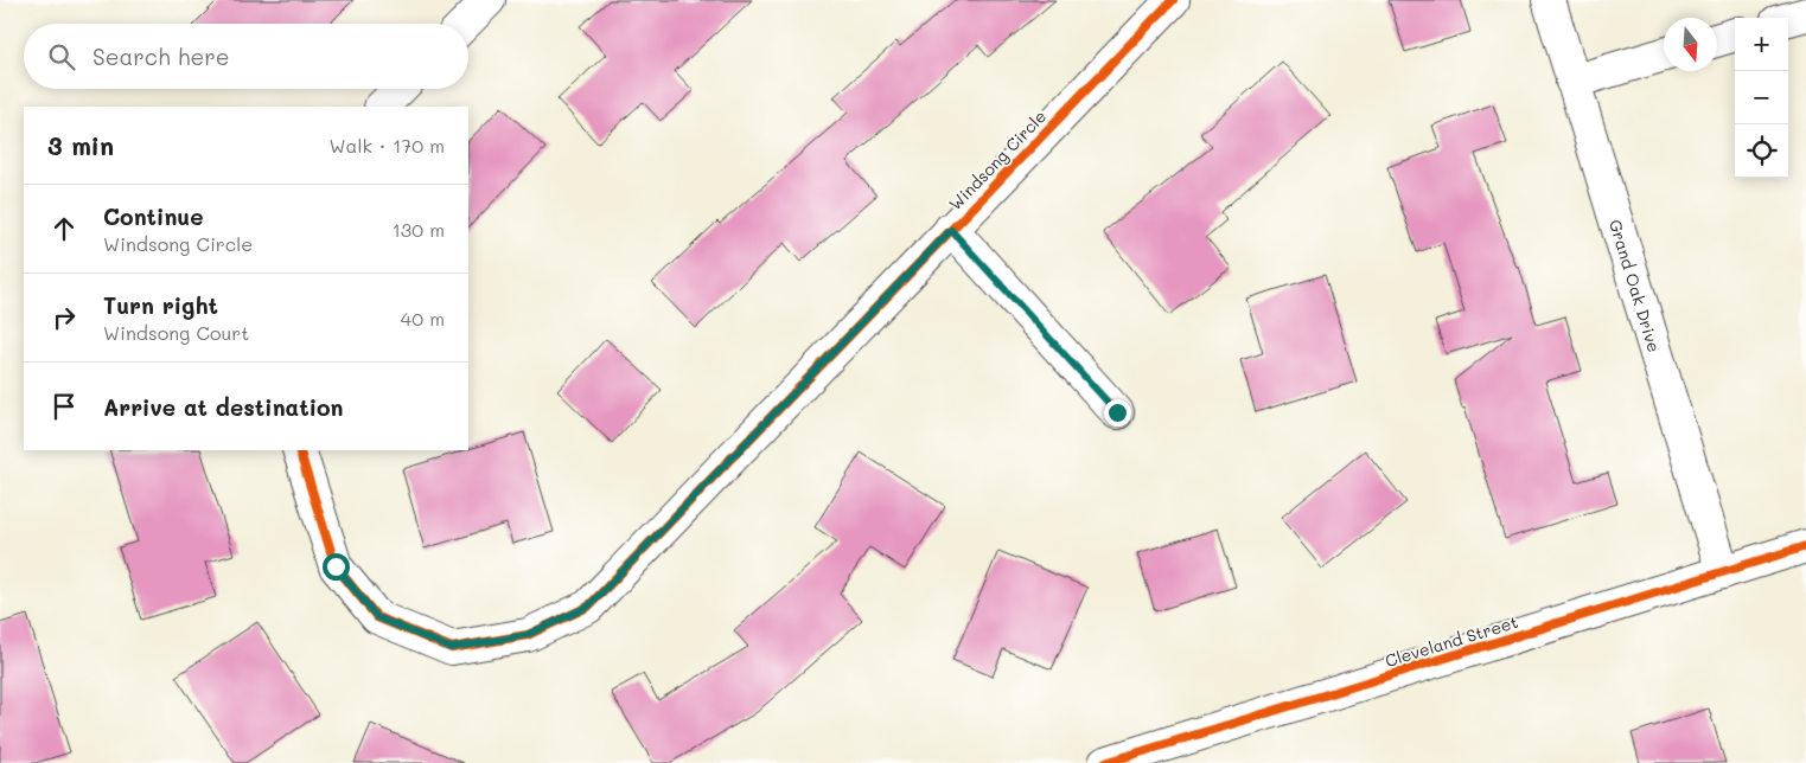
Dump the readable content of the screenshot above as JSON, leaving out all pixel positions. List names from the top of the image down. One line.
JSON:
{"streets":{"street":["Windsong Circle","Grand Oak Drive","Cleveland Street"]},"crossings":[["Grand Oak Drive","Cleveland Street"]],"north":"bottom","page":{"map_buttons":["+","−"],"search":"Search here","heading":["3 min","Walk · 170 m"],"list":[["Continue","Windsong Circle","130 m"],["Turn right","Windsong Court","40 m"],"Arrive at destination"]}}
